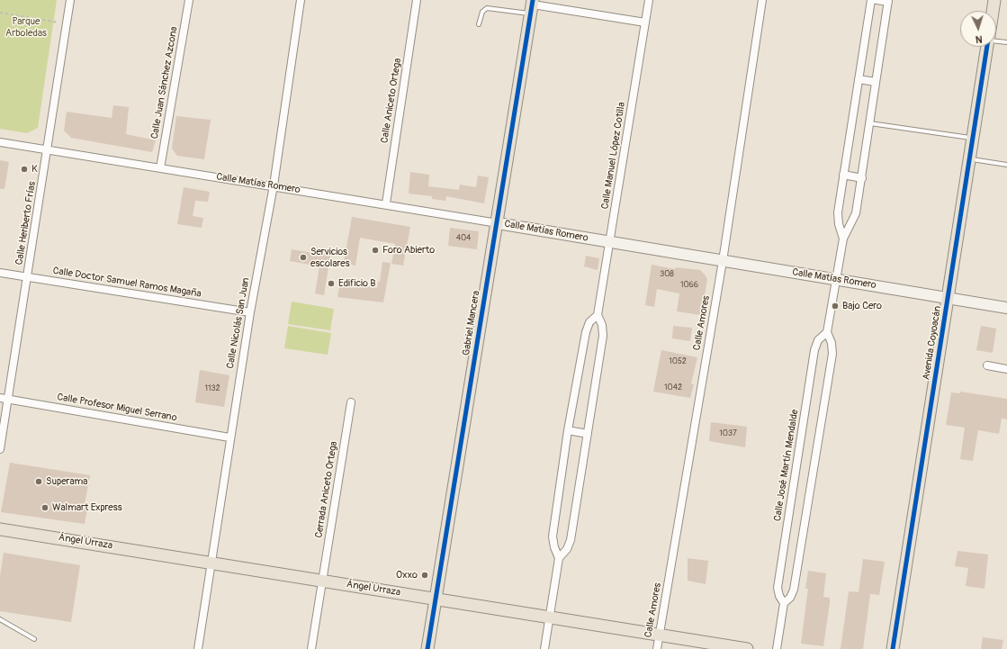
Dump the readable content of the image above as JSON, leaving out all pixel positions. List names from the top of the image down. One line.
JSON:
{"streets":{"main road":["Gabriel Mancera","Avenida Coyoacán","Ángel Urraza"],"street":["Calle Juan Sánchez Azcona","Calle Aniceto Ortega","Calle Manuel López Cotilla","Calle Matías Romero","Calle Heriberto Frías","Calle Doctor Samuel Ramos Magaña","Calle Nicolás San Juan","Calle Amores","Calle Profesor Miguel Serrano","Calle José Martín Mendalde","Cerrada Aniceto Ortega"]},"crossings":[["Calle Juan Sánchez Azcona","Calle Matías Romero"],["Calle Aniceto Ortega","Calle Matías Romero"],["Calle Manuel López Cotilla","Calle Matías Romero"],["Calle Manuel López Cotilla","Ángel Urraza"],["Calle Matías Romero","Calle Heriberto Frías"],["Calle Matías Romero","Calle Nicolás San Juan"],["Calle Matías Romero","Gabriel Mancera"],["Calle Matías Romero","Calle Amores"],["Calle Matías Romero","Avenida Coyoacán"],["Calle Matías Romero","Calle José Martín Mendalde"],["Calle Heriberto Frías","Calle Doctor Samuel Ramos Magaña"],["Calle Heriberto Frías","Calle Profesor Miguel Serrano"],["Calle Doctor Samuel Ramos Magaña","Calle Nicolás San Juan"],["Calle Nicolás San Juan","Calle Profesor Miguel Serrano"],["Calle Nicolás San Juan","Ángel Urraza"],["Gabriel Mancera","Ángel Urraza"],["Calle Amores","Ángel Urraza"],["Cerrada Aniceto Ortega","Ángel Urraza"]],"parks":["Parque Arboledas"],"places":["K","Foro Abierto","Servicios escolares","Edificio B","Bajo Cero","Superama","Walmart Express","Oxxo"],"house_numbers":["404","308","1066","1052","1042","1132","1037"],"north":"bottom"}
